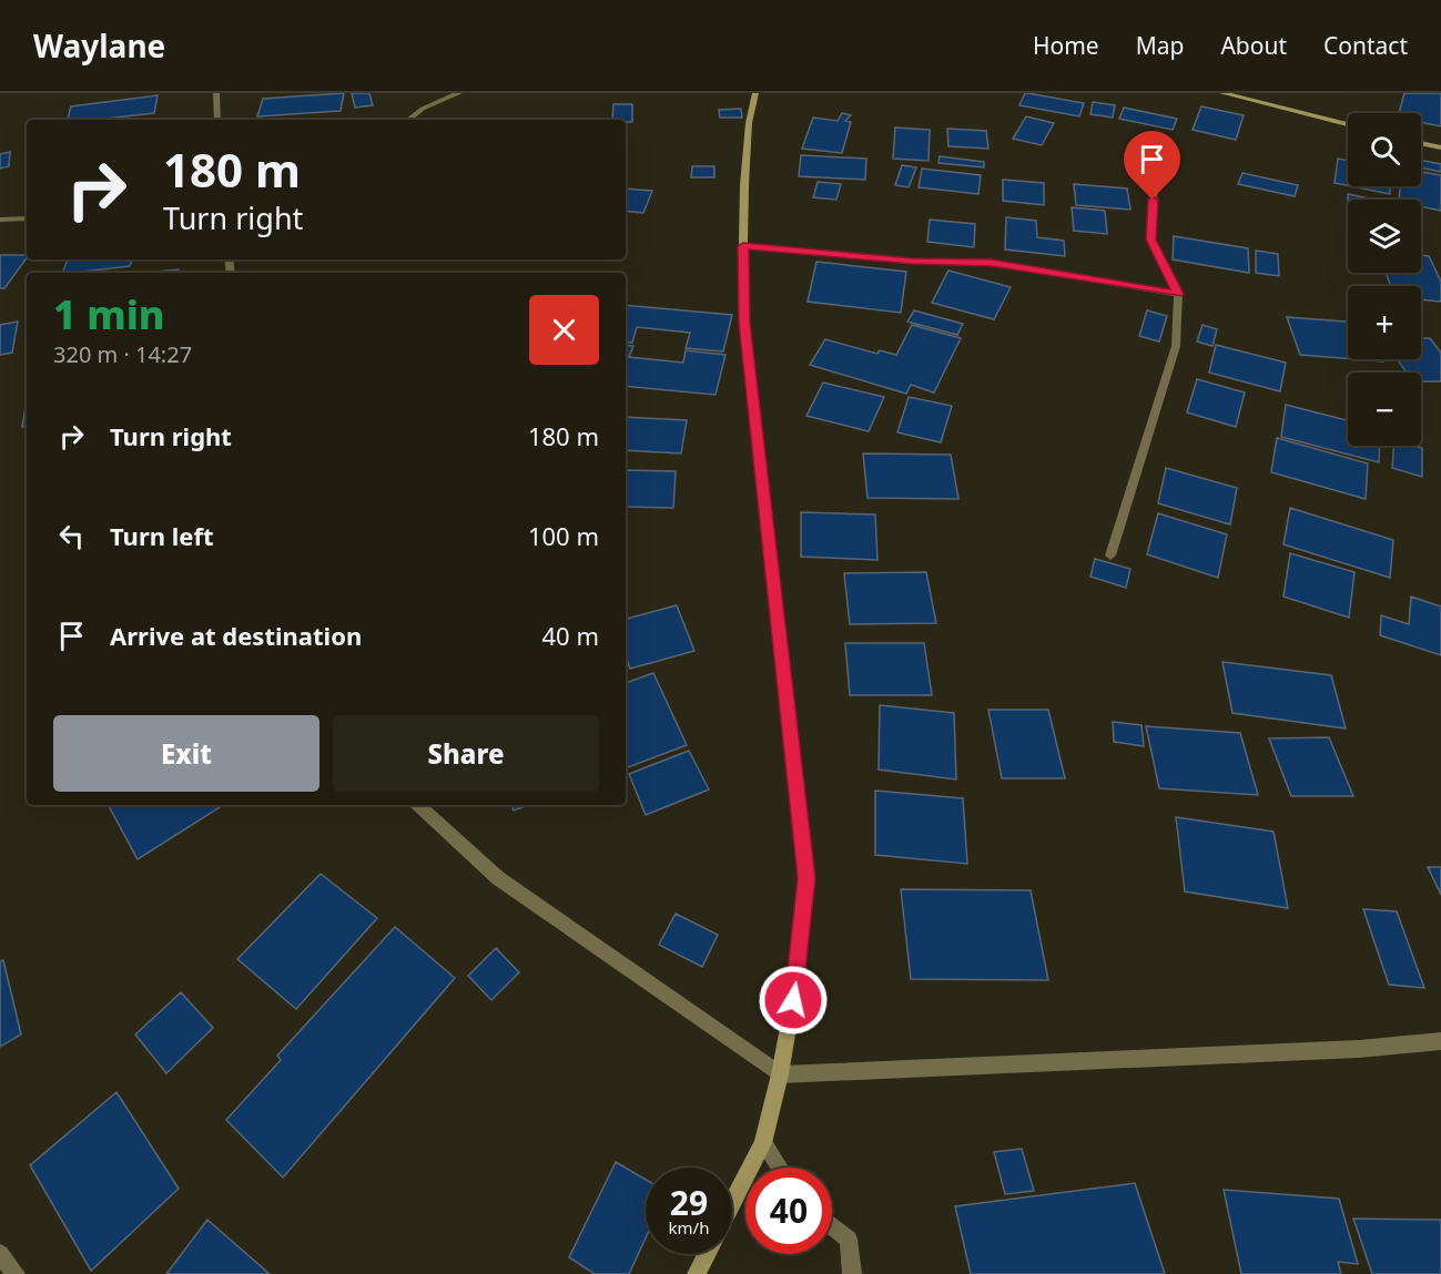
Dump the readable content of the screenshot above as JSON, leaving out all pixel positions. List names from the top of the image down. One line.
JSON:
{"page":{"header":"Waylane","nav":["Home","Map","About","Contact"],"map_buttons":["+","−"],"turn":["180 m","Turn right"],"heading":["1 min","320 m · 14:27"],"list":[{"name":"Turn right","value":"180 m"},{"name":"Turn left","value":"100 m"},{"name":"Arrive at destination","value":"40 m"}],"buttons":["Exit","Share"],"speed":"29 km/h","limit":"40"}}
